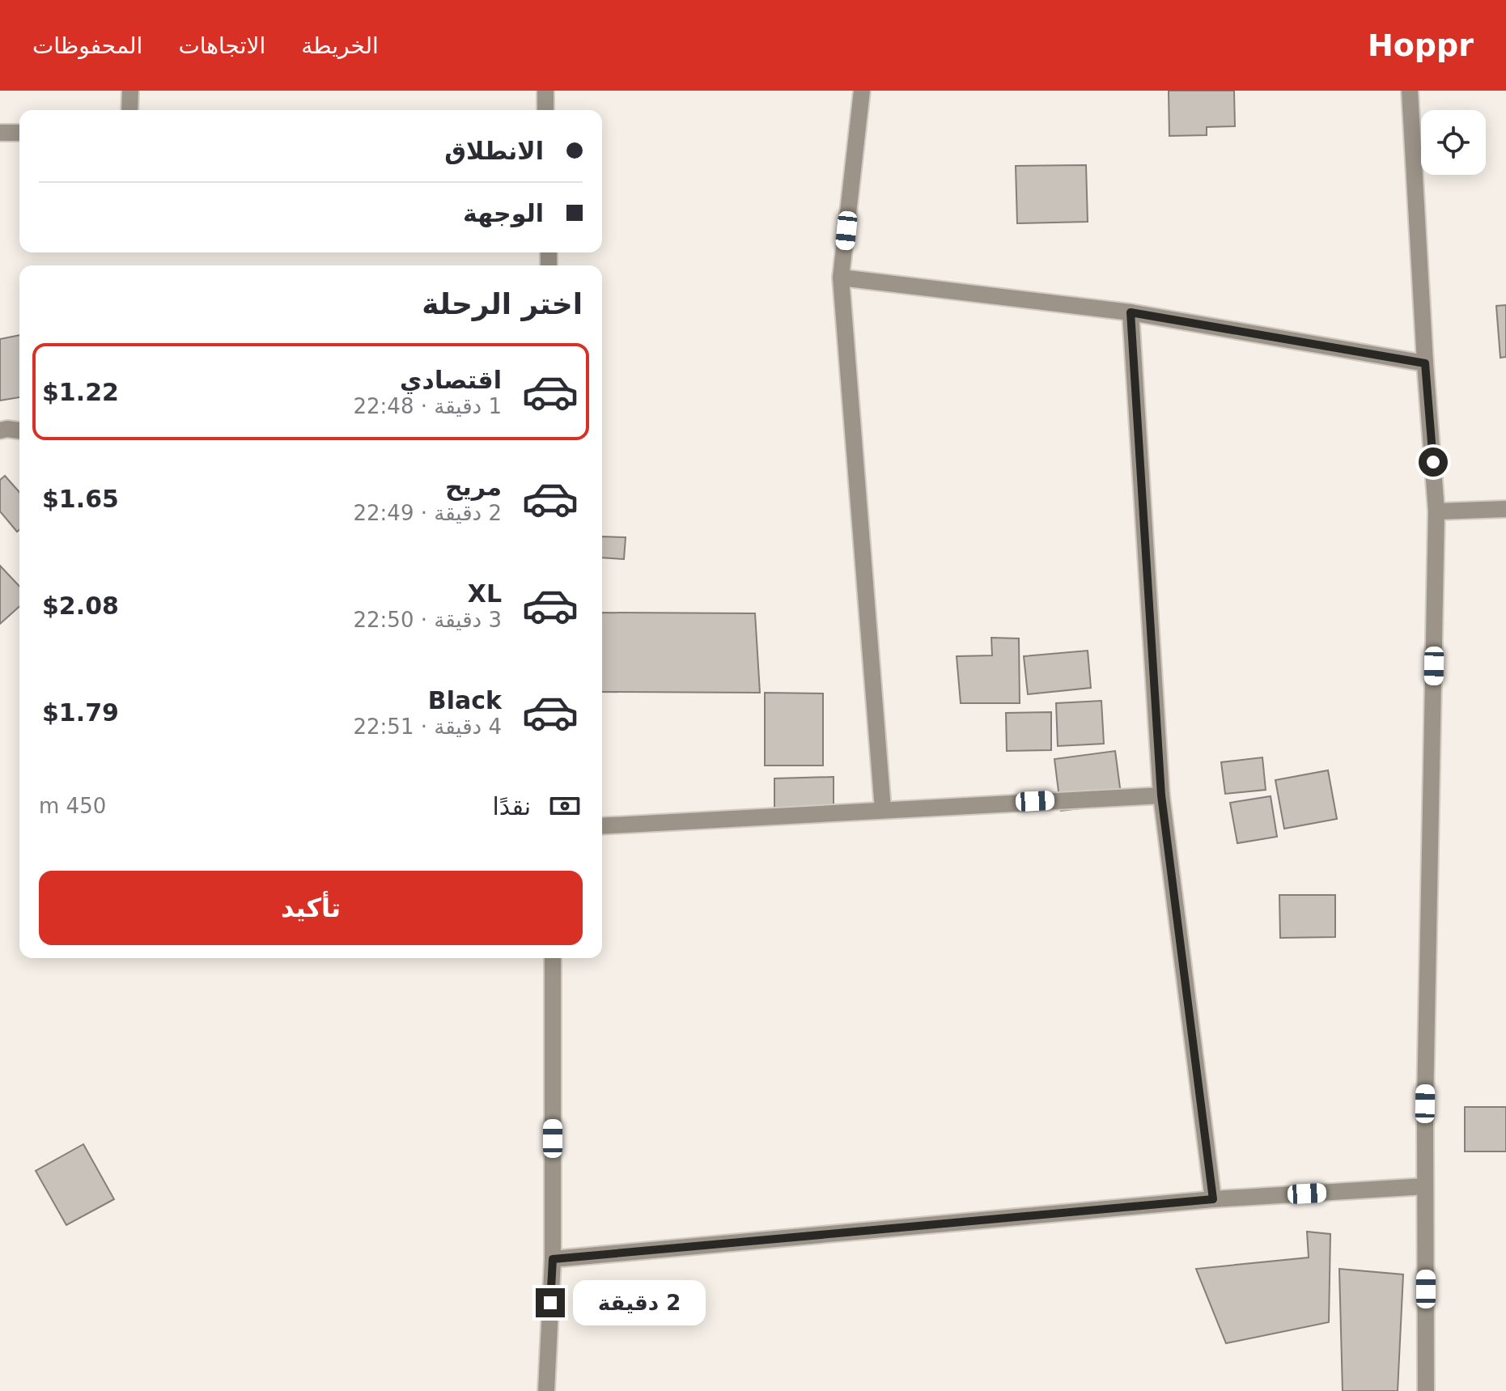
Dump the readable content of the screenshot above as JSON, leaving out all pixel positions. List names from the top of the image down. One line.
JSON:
{"page":{"header":"Hoppr","nav":["الخريطة","الاتجاهات","المحفوظات"],"banner":["الانطلاق","الوجهة"],"heading":"اختر الرحلة","list":[{"name":"اقتصادي","note":"1 دقيقة · 22:48","value":"$1.22"},{"name":"مريح","note":"2 دقيقة · 22:49","value":"$1.65"},{"name":"XL","note":"3 دقيقة · 22:50","value":"$2.08"},{"name":"Black","note":"4 دقيقة · 22:51","value":"$1.79"}],"pay":["نقدًا","450 m"],"buttons":"تأكيد","bubble":"2 دقيقة"}}
